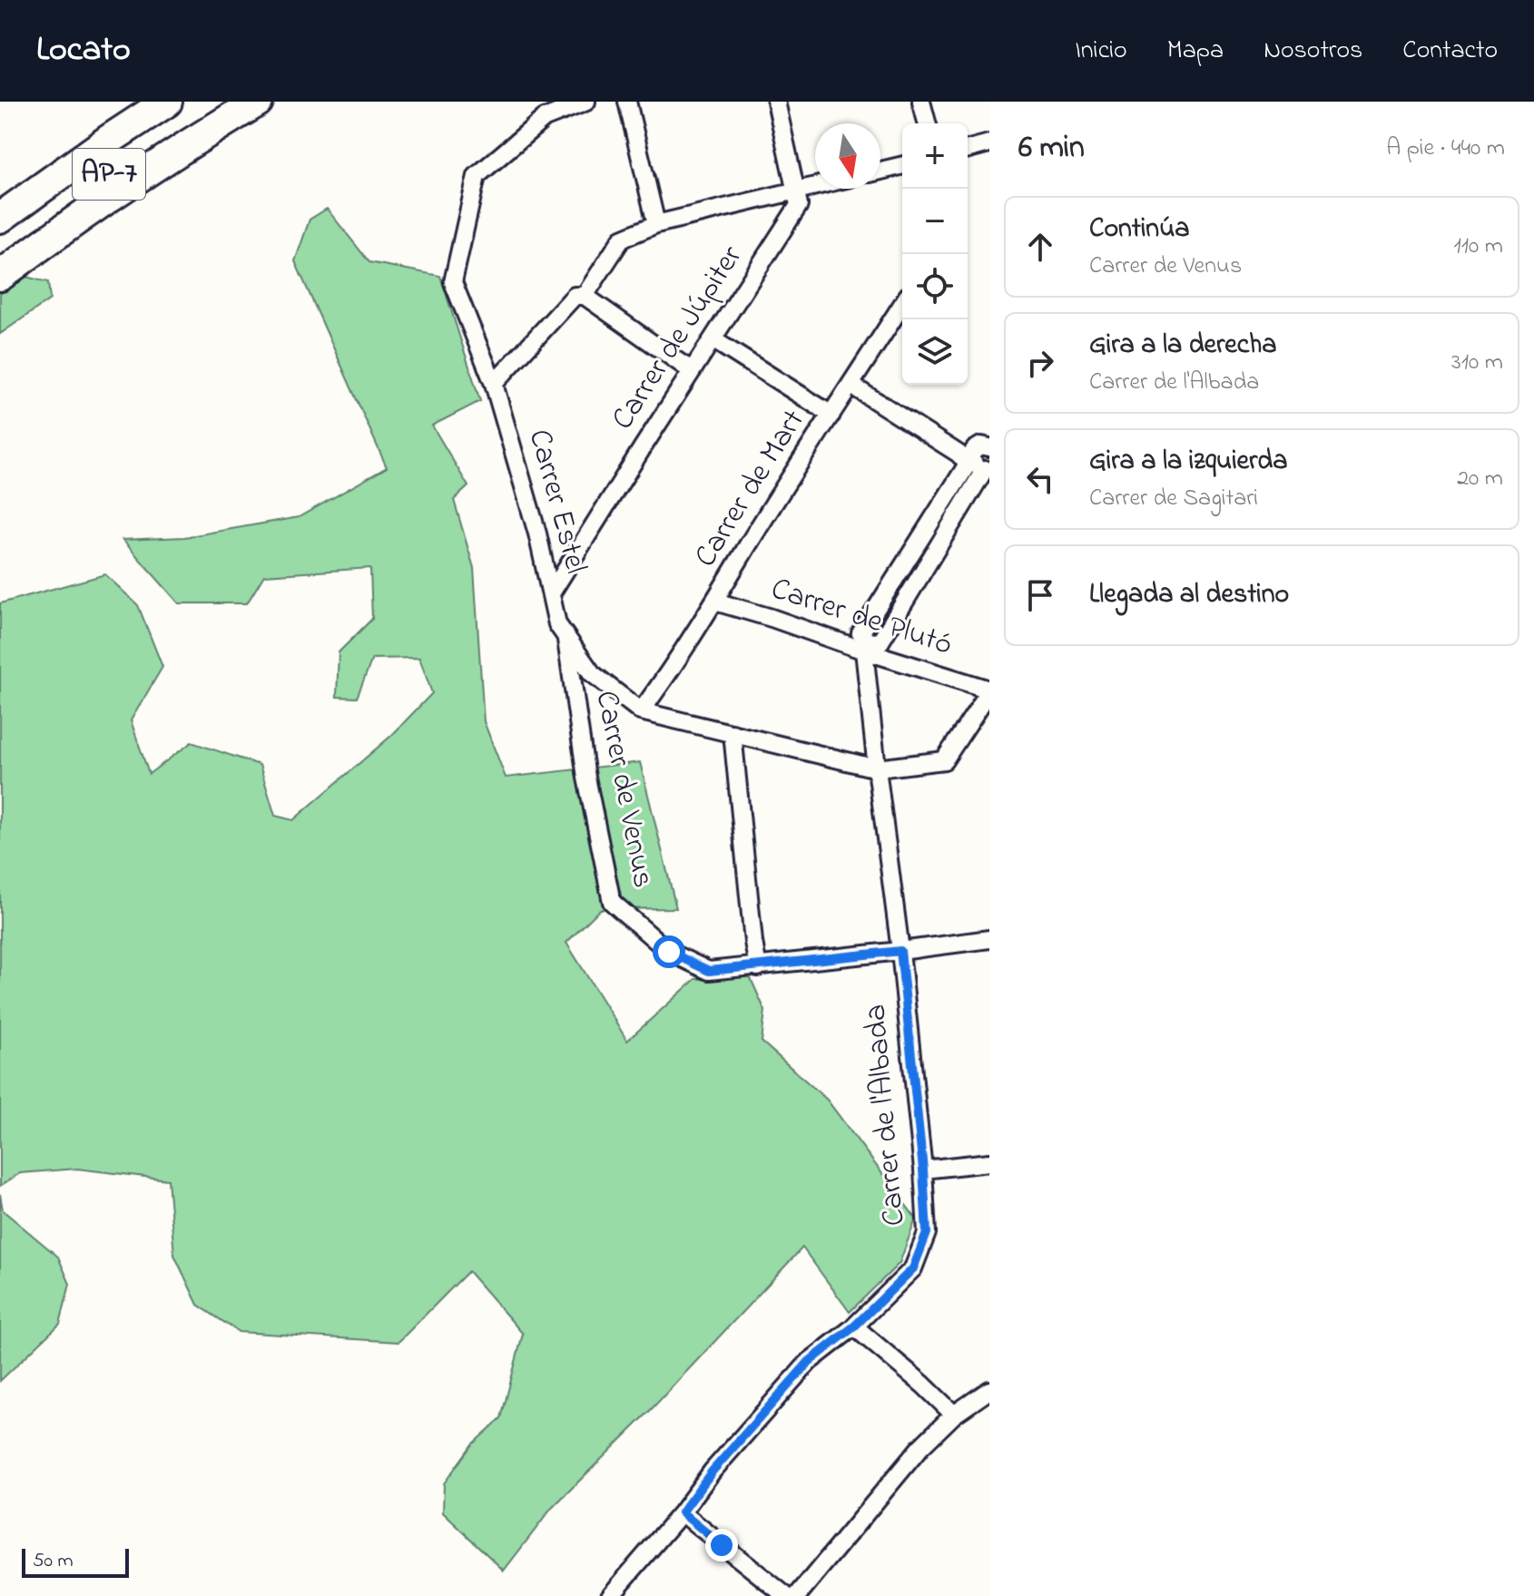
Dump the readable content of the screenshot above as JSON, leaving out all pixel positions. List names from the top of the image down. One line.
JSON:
{"streets":{"highway":["AP-7"],"street":["Carrer de Júpiter","Carrer de Mart","Carrer Estel","Carrer de Plutó","Carrer de Venus","Carrer de l'Albada"]},"crossings":[["Carrer de Júpiter","Carrer Estel"],["Carrer de Mart","Carrer Estel"],["Carrer de Mart","Carrer de Plutó"],["Carrer Estel","Carrer de Venus"],["Carrer Estel","Carrer de l'Albada"],["Carrer de Plutó","Carrer de l'Albada"],["Carrer de Venus","Carrer de l'Albada"]],"scale_bar":"50 m","north":"bottom","page":{"header":"Locato","nav":["Inicio","Mapa","Nosotros","Contacto"],"heading":["6 min","A pie · 440 m"],"map_buttons":["+","−"],"list":[["Continúa","Carrer de Venus","110 m"],["Gira a la derecha","Carrer de l'Albada","310 m"],["Gira a la izquierda","Carrer de Sagitari","20 m"],"Llegada al destino"],"scale":"50 m"}}
